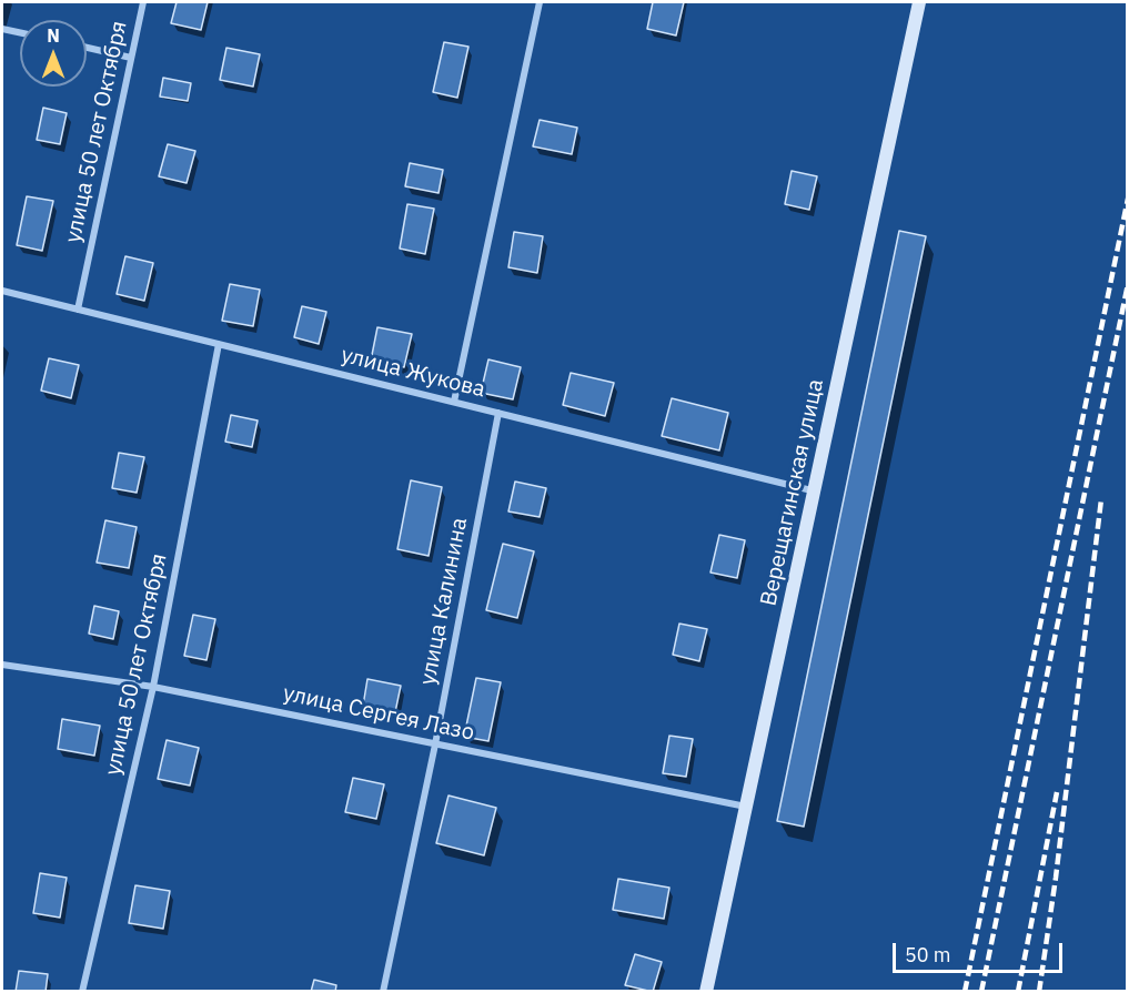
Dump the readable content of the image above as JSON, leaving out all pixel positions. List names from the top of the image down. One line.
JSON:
{"streets":{"main road":["Верещагинская улица"],"street":["улица 50 лет Октября","улица Жукова","улица Калинина","улица Сергея Лазо"]},"crossings":[["улица 50 лет Октября","улица Жукова"],["улица 50 лет Октября","улица Сергея Лазо"],["улица Жукова","Верещагинская улица"],["улица Жукова","улица Калинина"],["Верещагинская улица","улица Сергея Лазо"],["улица Калинина","улица Сергея Лазо"]],"scale_bar":"50 m","north":"top"}
